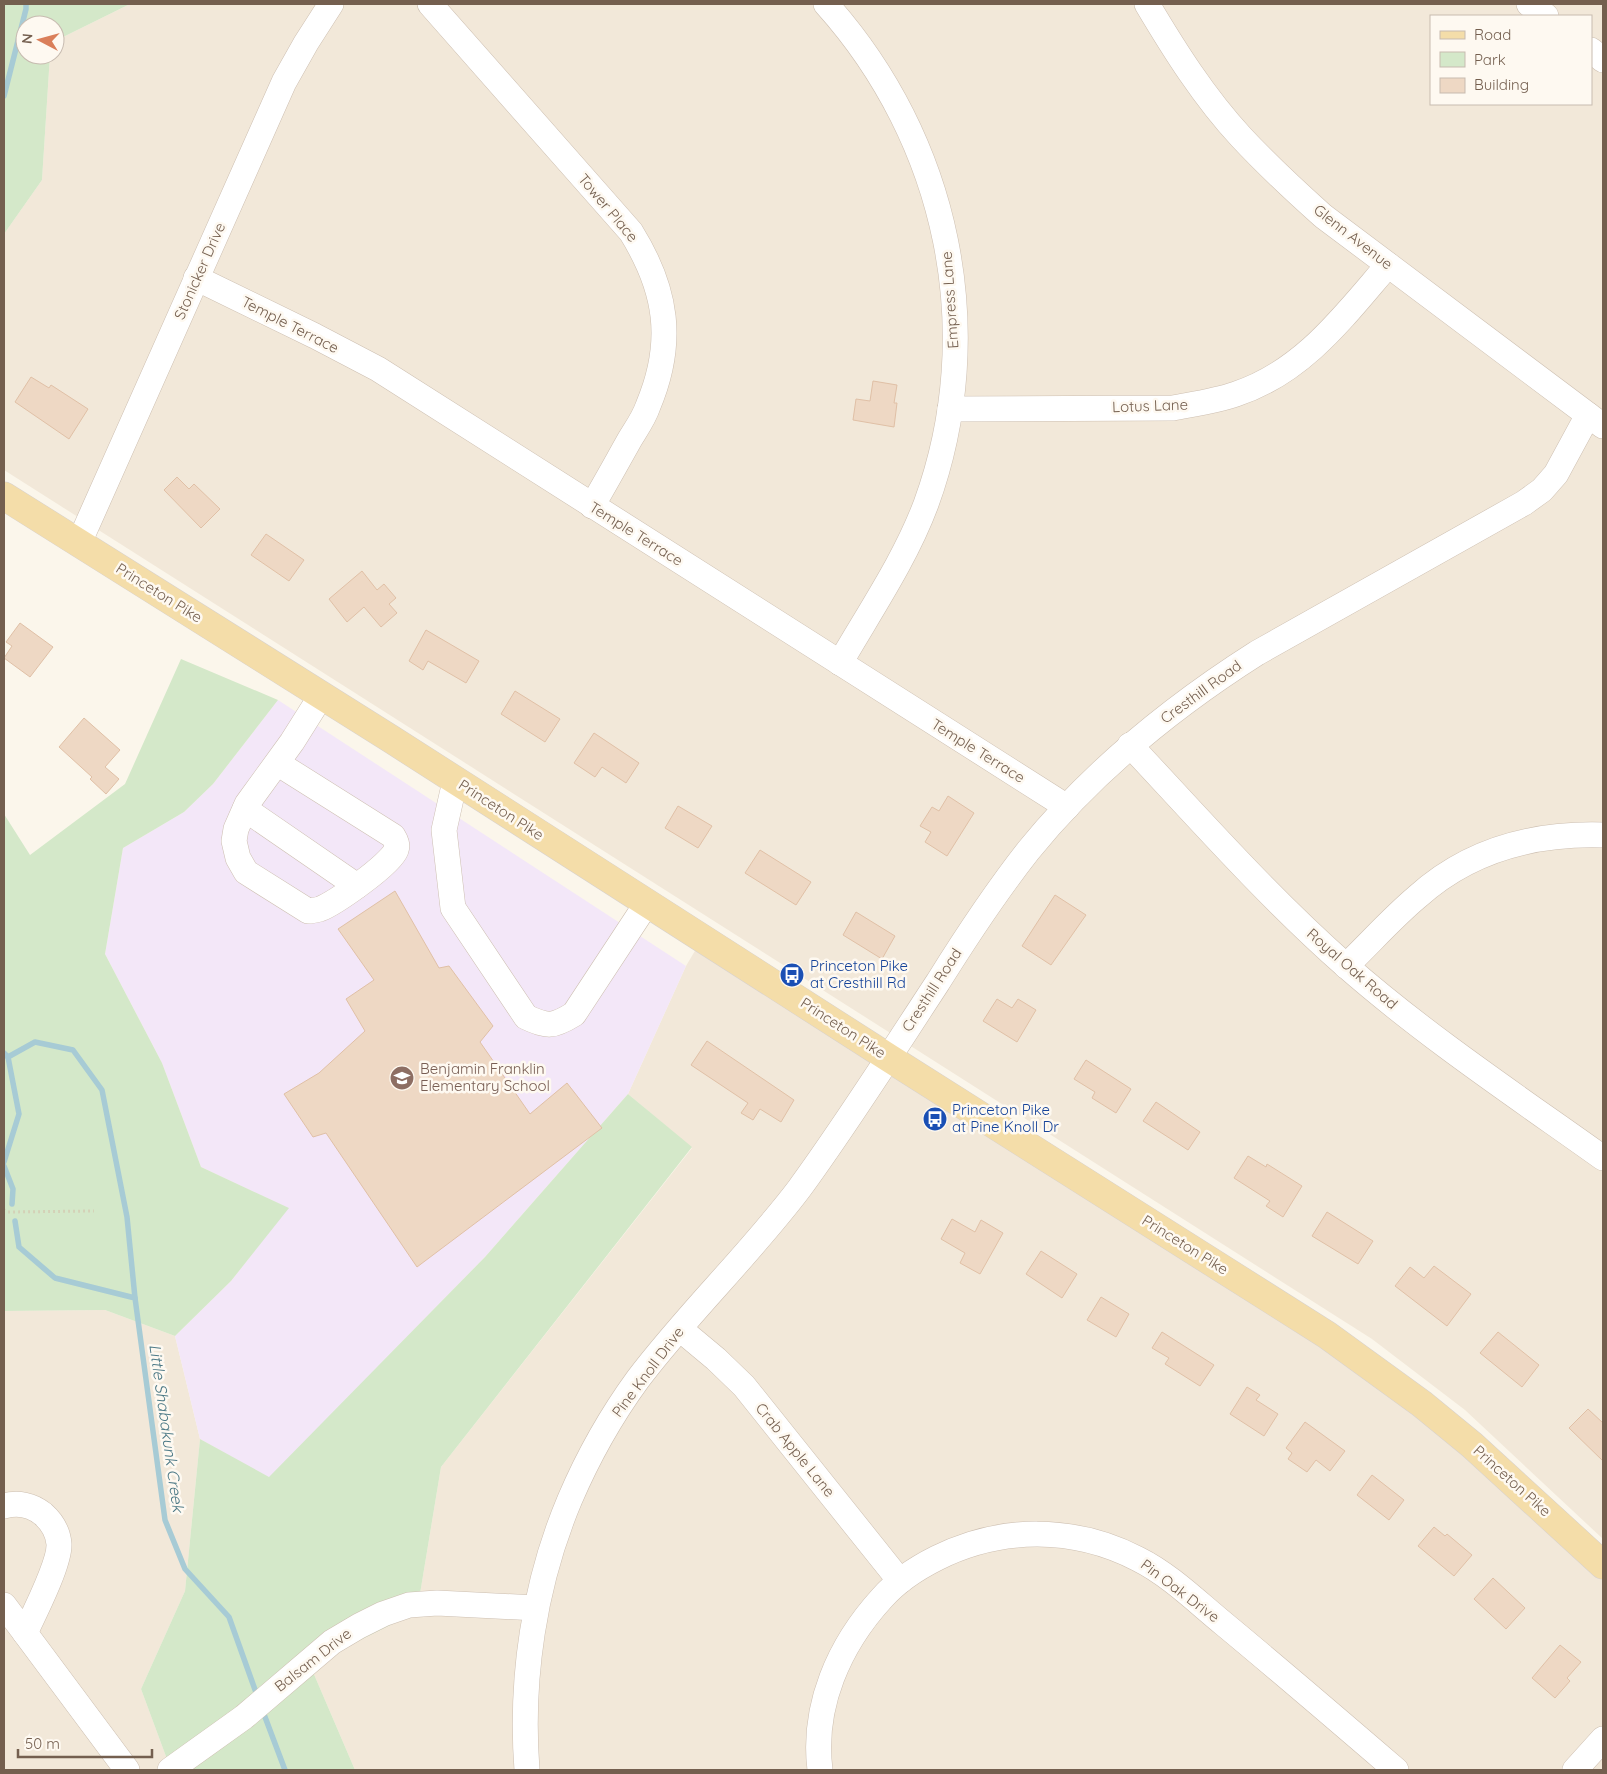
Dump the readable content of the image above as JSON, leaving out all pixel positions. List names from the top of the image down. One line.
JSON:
{"streets":{"main road":["Princeton Pike"],"street":["Tower Place","Glenn Avenue","Stonicker Drive","Empress Lane","Temple Terrace","Lotus Lane","Cresthill Road","Royal Oak Road","Pine Knoll Drive","Crab Apple Lane","Pin Oak Drive","Balsam Drive"]},"crossings":[["Tower Place","Temple Terrace"],["Glenn Avenue","Lotus Lane"],["Glenn Avenue","Cresthill Road"],["Stonicker Drive","Temple Terrace"],["Stonicker Drive","Princeton Pike"],["Empress Lane","Temple Terrace"],["Empress Lane","Lotus Lane"],["Temple Terrace","Cresthill Road"],["Princeton Pike","Cresthill Road"],["Princeton Pike","Pine Knoll Drive"],["Cresthill Road","Royal Oak Road"],["Cresthill Road","Pine Knoll Drive"],["Pine Knoll Drive","Crab Apple Lane"],["Pine Knoll Drive","Balsam Drive"],["Crab Apple Lane","Pin Oak Drive"]],"water":["Little Shabakunk Creek"],"places":{"bus stop":["Princeton Pike at Cresthill Rd","Princeton Pike at Pine Knoll Dr"],"school or university":["Benjamin Franklin Elementary School"]},"legend":["Road","Park","Building"],"scale_bar":"50 m","north":"left"}
